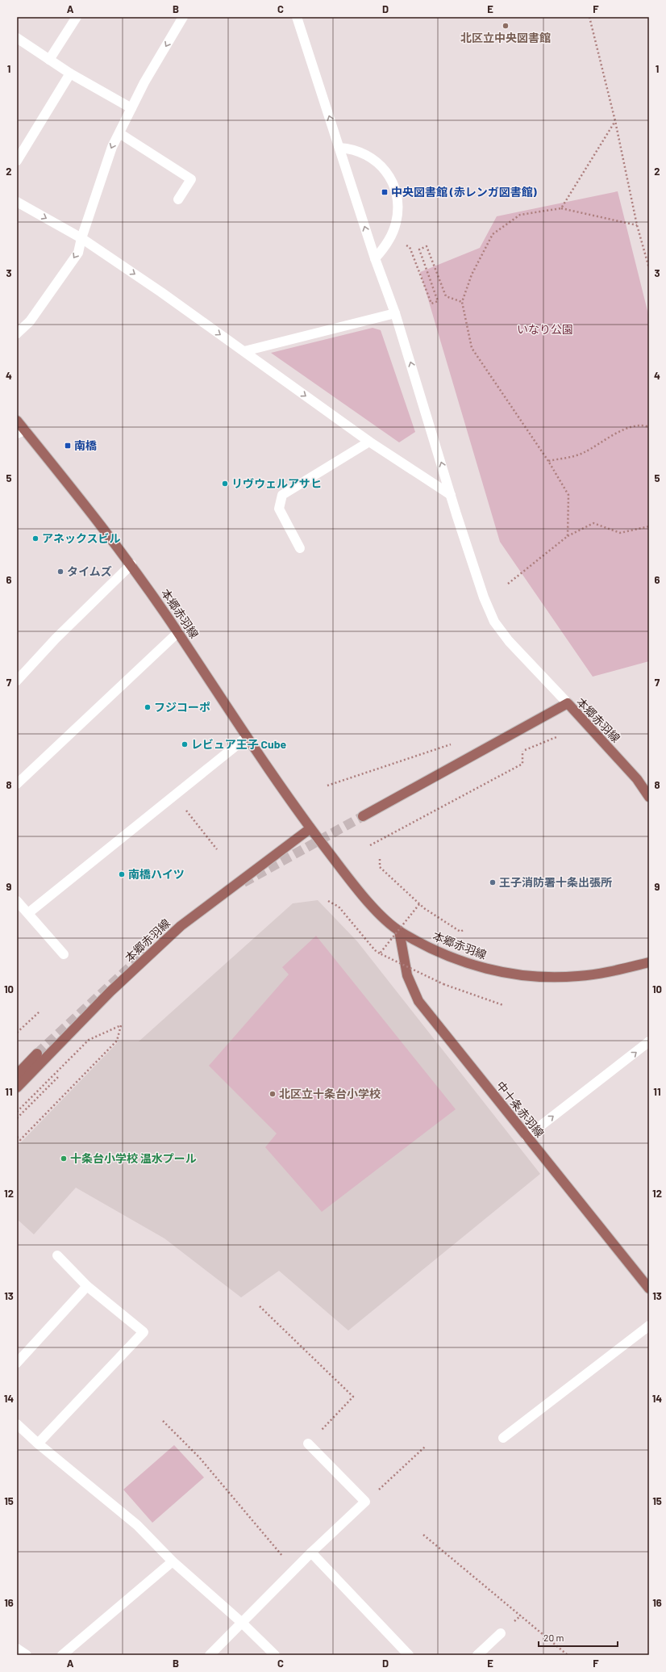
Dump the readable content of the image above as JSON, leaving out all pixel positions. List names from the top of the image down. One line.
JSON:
{"streets":{"main road":["本郷赤羽線","中十条赤羽線"]},"crossings":[["本郷赤羽線","中十条赤羽線"]],"parks":["いなり公園"],"places":{"other":["北区立中央図書館","リヴウェルアサヒ","アネックスビル","タイムズ","フジコーポ","レビュア王子 Cube","南橋ハイツ","王子消防署十条出張所","北区立十条台小学校","十条台小学校 温水プール"],"transit":["中央図書館 (赤レンガ図書館)","南橋"]},"scale_bar":"20 m","grid":{"columns":["A","B","C","D","E","F"],"rows":["1","2","3","4","5","6","7","8","9","10","11","12","13","14","15","16"]}}
